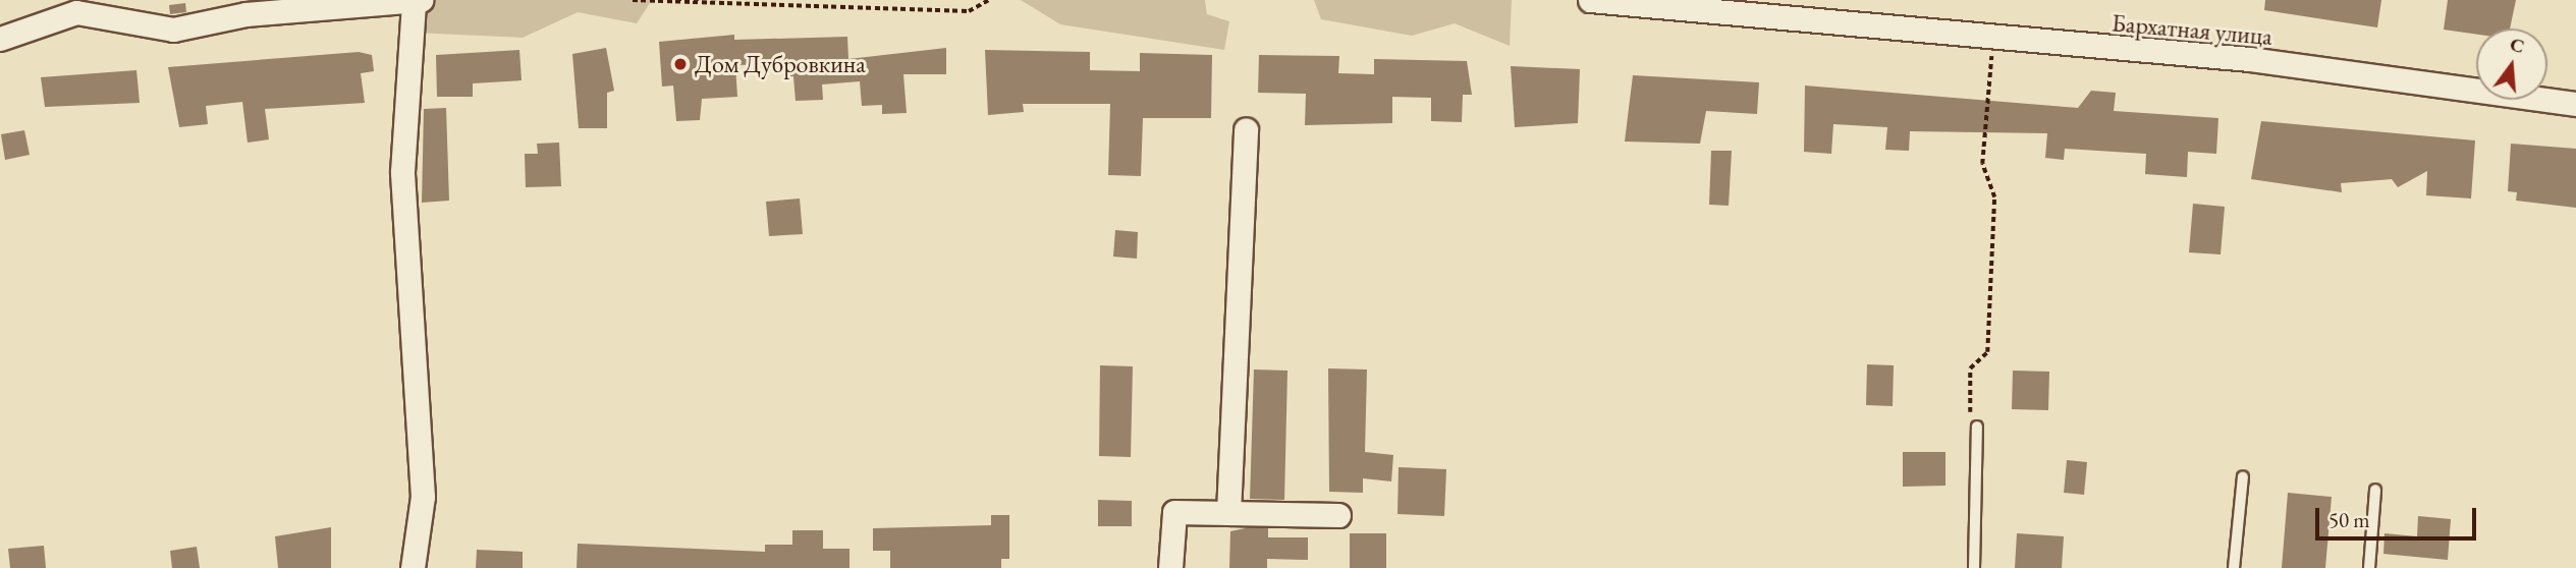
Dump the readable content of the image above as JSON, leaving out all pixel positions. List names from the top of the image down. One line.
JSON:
{"streets":{"street":["Бархатная улица"]},"places":["Дом Дубровкина"],"scale_bar":"50 m","north":"top"}
